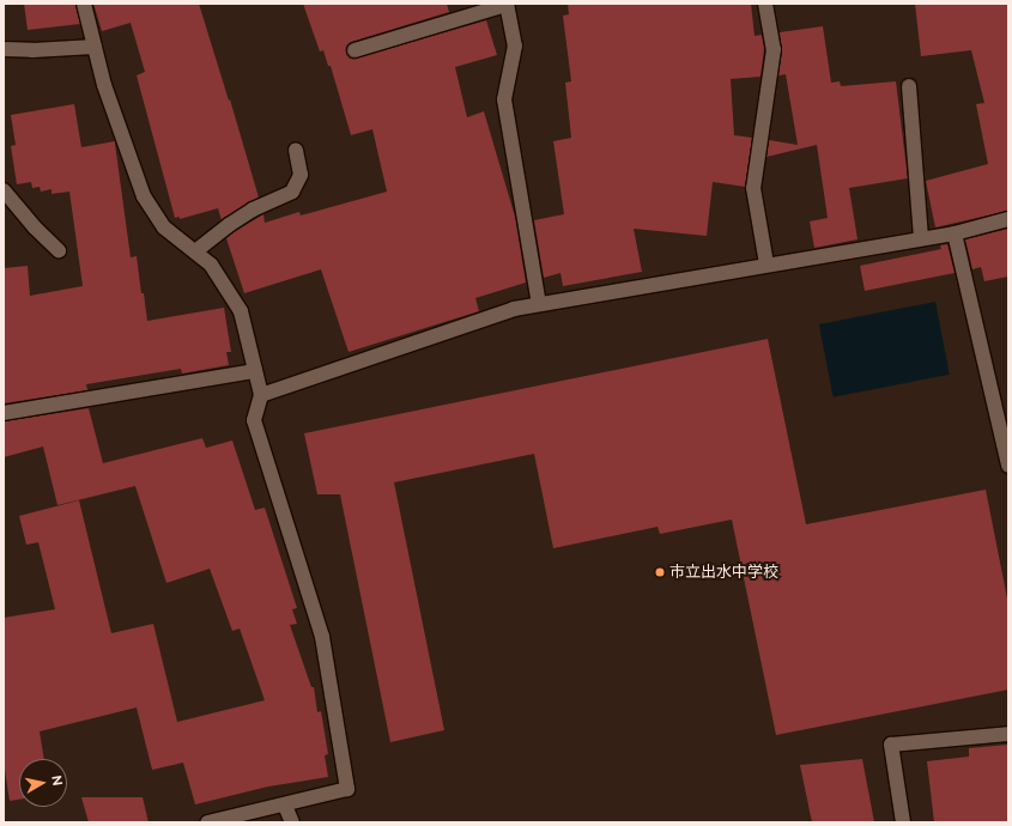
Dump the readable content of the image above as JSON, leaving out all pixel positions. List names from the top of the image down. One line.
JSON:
{"places":["市立出水中学校"],"north":"right"}
